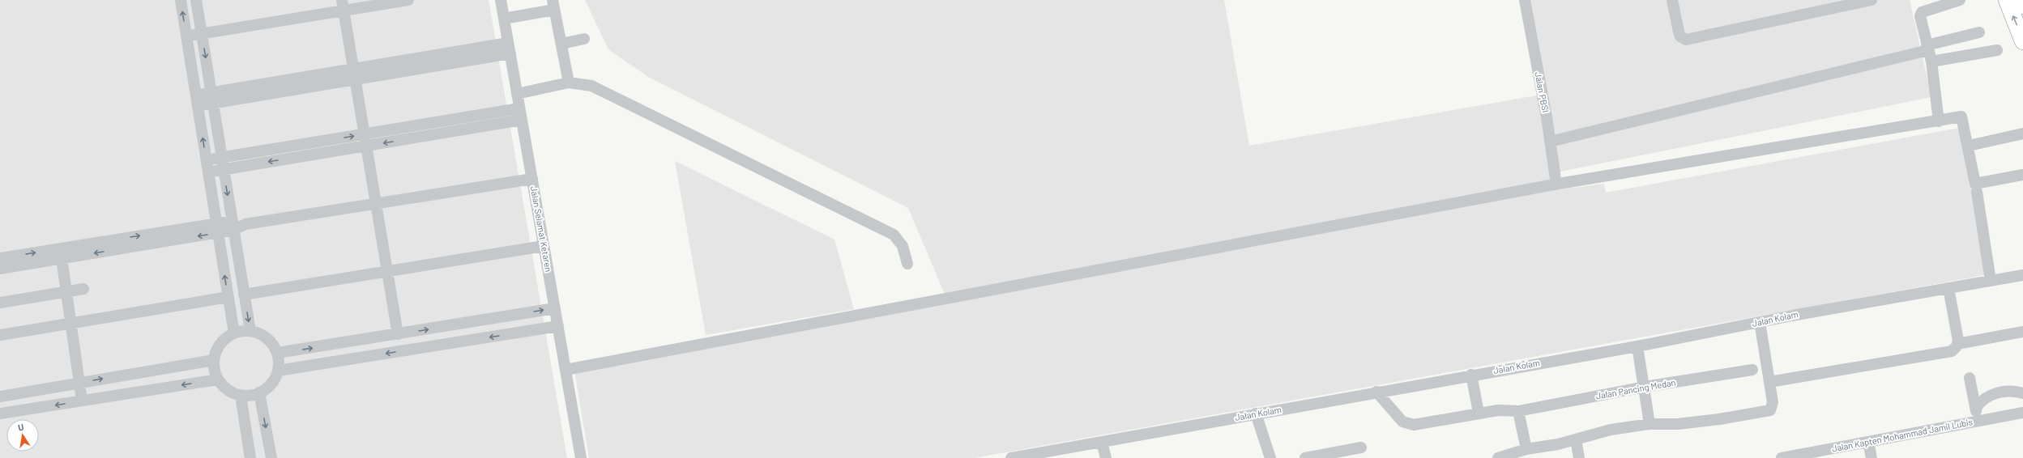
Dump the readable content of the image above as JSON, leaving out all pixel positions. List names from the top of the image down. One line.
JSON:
{"streets":{"street":["Jalan PBSI","Jalan Selamat Ketaren","Jalan Kolam","Jalan Pancing Medan","Jalan Kapten Mohammad Jamil Lubis"]},"crossings":[["Jalan Kolam","Jalan Pancing Medan"]],"north":"top"}
